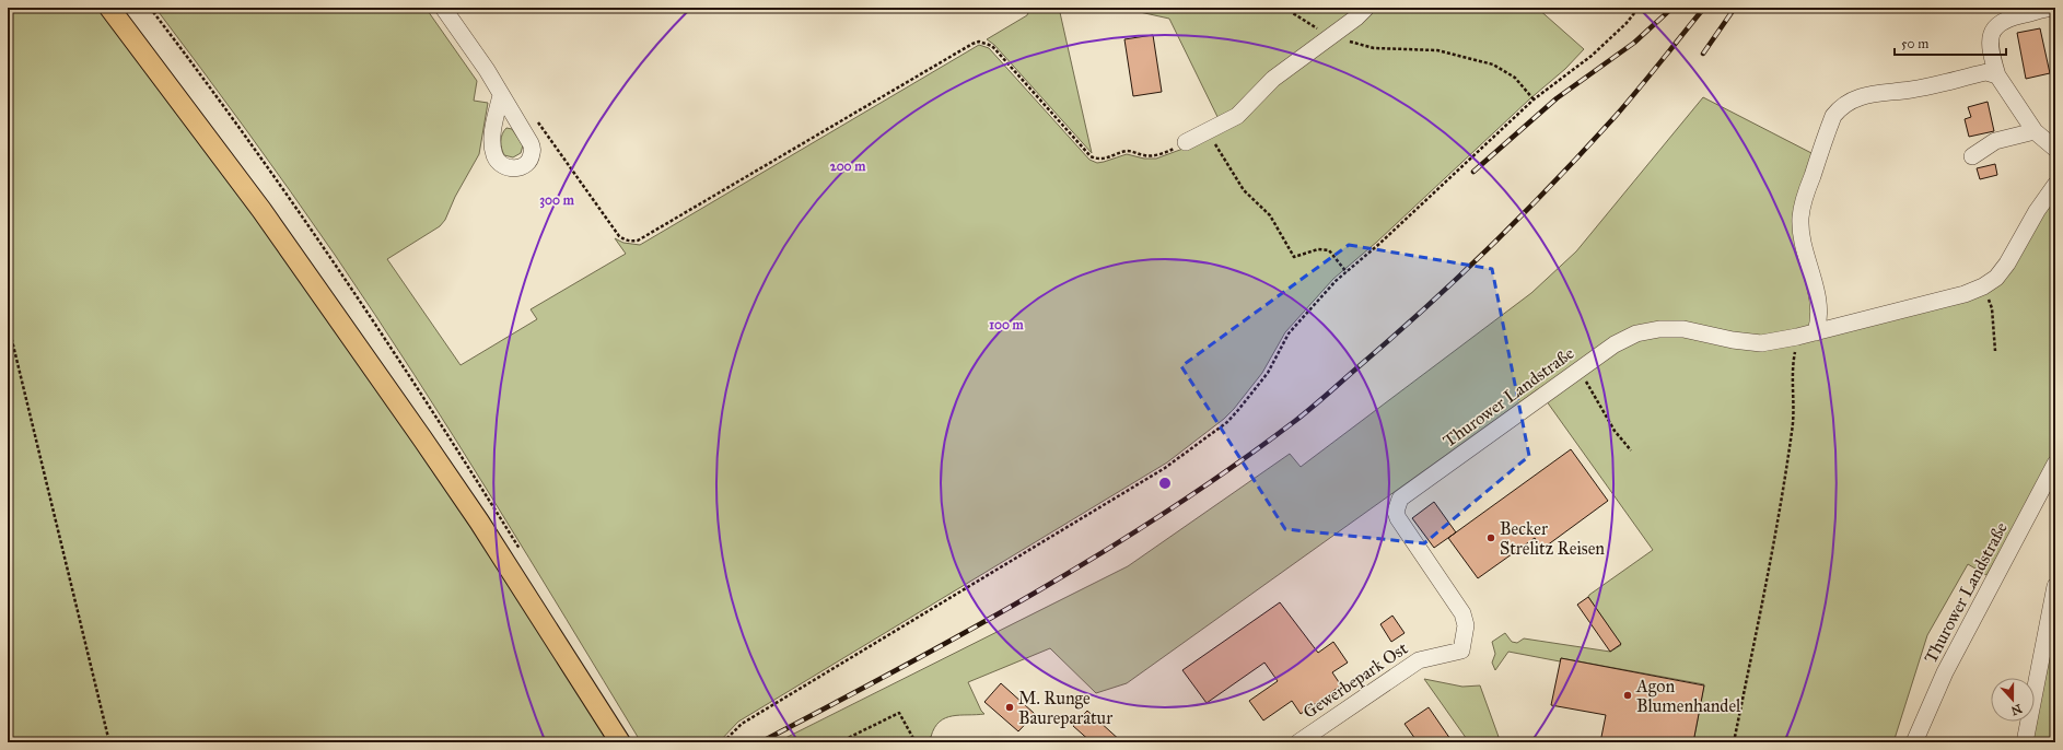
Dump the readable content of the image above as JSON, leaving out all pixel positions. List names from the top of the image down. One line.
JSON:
{"streets":{"street":["Thurower Landstraße","Gewerbepark Ost"]},"crossings":[["Thurower Landstraße","Gewerbepark Ost"]],"places":["Becker Strelitz Reisen","Agon Blumenhandel","M. Runge Baureparatur"],"scale_bar":"50 m","north":"bottom","rings":["200 m","300 m","100 m"]}
